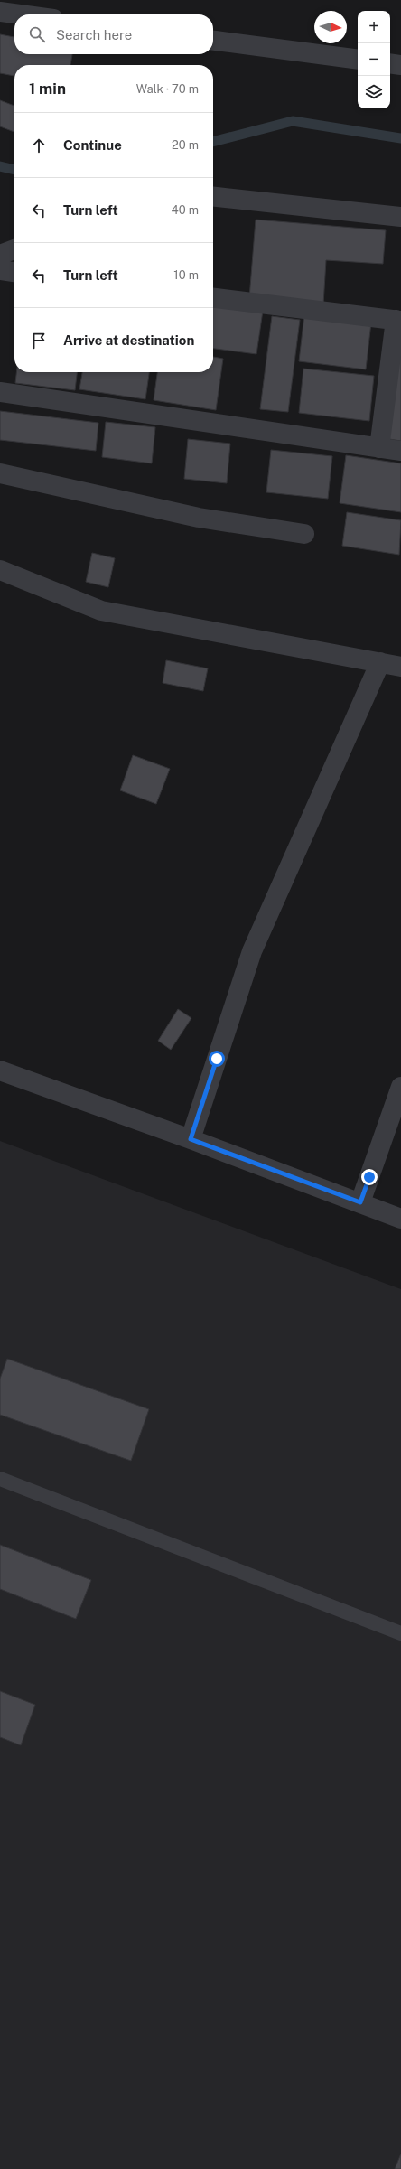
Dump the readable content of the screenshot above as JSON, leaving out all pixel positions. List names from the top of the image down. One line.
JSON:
{"north":"right","page":{"map_buttons":["+","−"],"search":"Search here","heading":["1 min","Walk · 70 m"],"list":[["Continue","20 m"],["Turn left","40 m"],["Turn left","10 m"],"Arrive at destination"]}}
